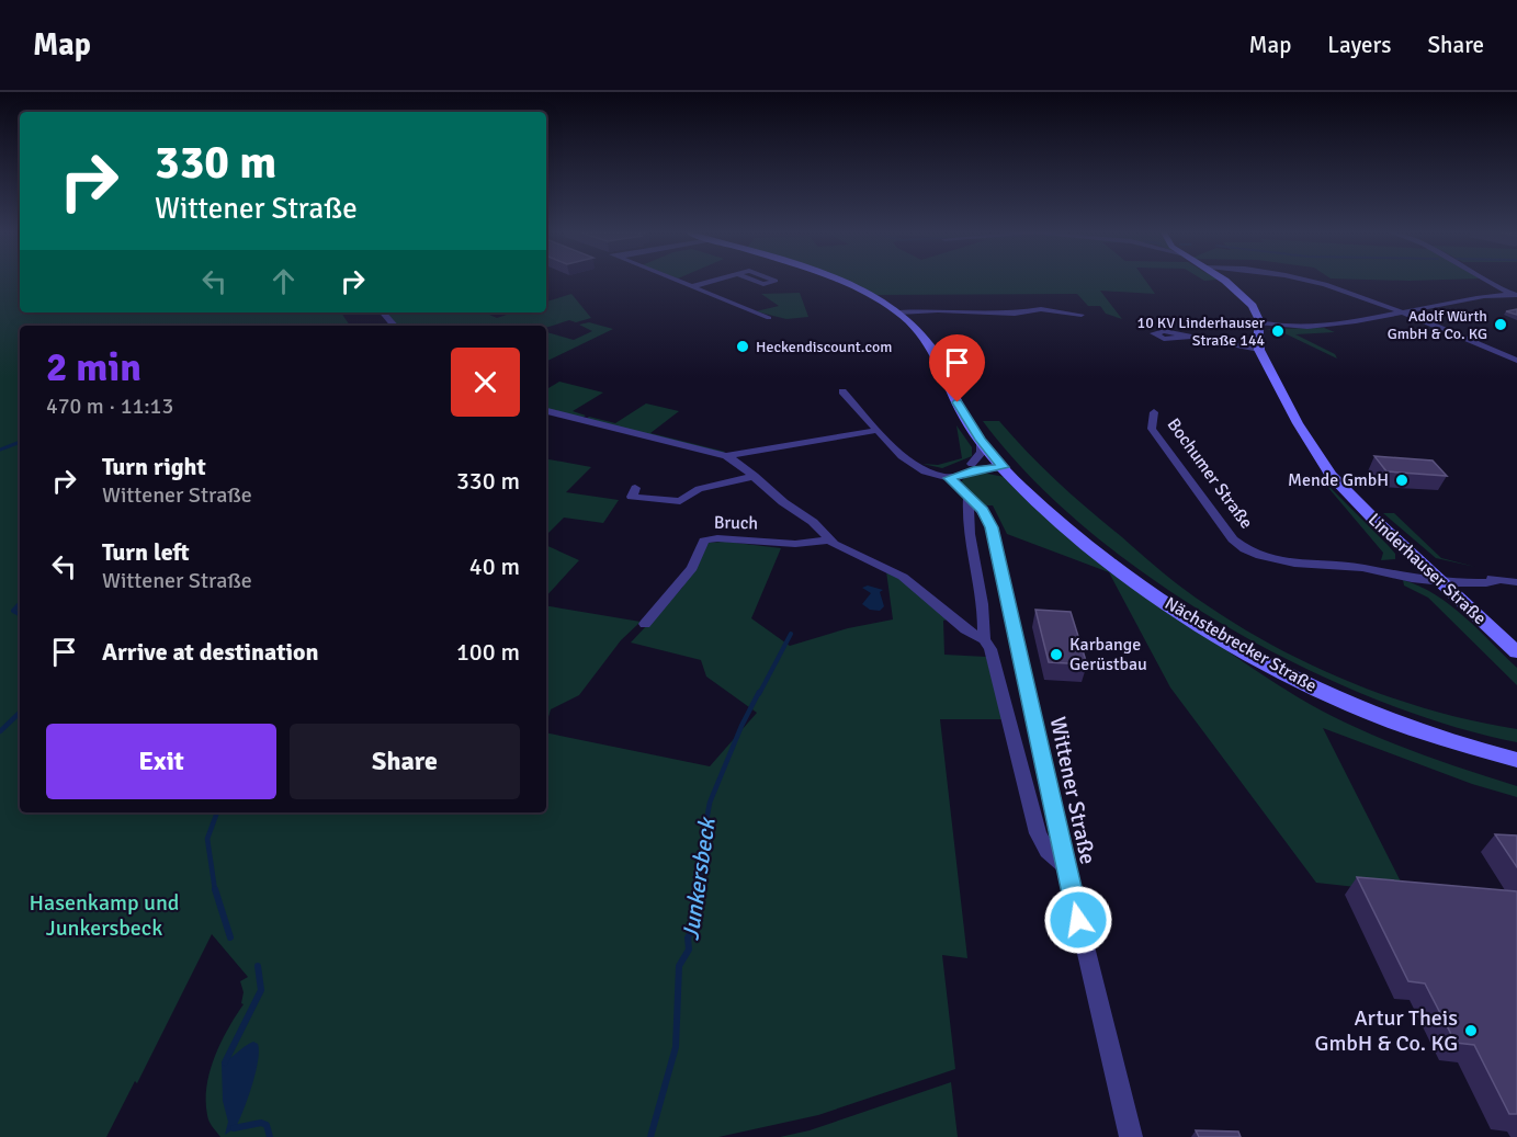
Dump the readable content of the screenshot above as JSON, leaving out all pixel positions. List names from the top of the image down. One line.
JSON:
{"streets":{"main road":["Linderhauser Straße","Nächstebrecker Straße"],"street":["Bochumer Straße","Bruch","Wittener Straße"]},"crossings":[["Bochumer Straße","Linderhauser Straße"]],"water":["Junkersbeck"],"parks":["Hasenkamp und Junkersbeck"],"places":["Adolf Würth GmbH & Co. KG","10 KV Linderhauser Straße 144","Heckendiscount.com","Mende GmbH","Karbange Gerüstbau","Artur Theis GmbH & Co. KG"],"page":{"header":"Map","nav":["Map","Layers","Share"],"turn":["330 m","Wittener Straße"],"heading":["2 min","470 m · 11:13"],"list":[{"name":"Turn right","note":"Wittener Straße","value":"330 m"},{"name":"Turn left","note":"Wittener Straße","value":"40 m"},{"name":"Arrive at destination","value":"100 m"}],"buttons":["Exit","Share"]}}
